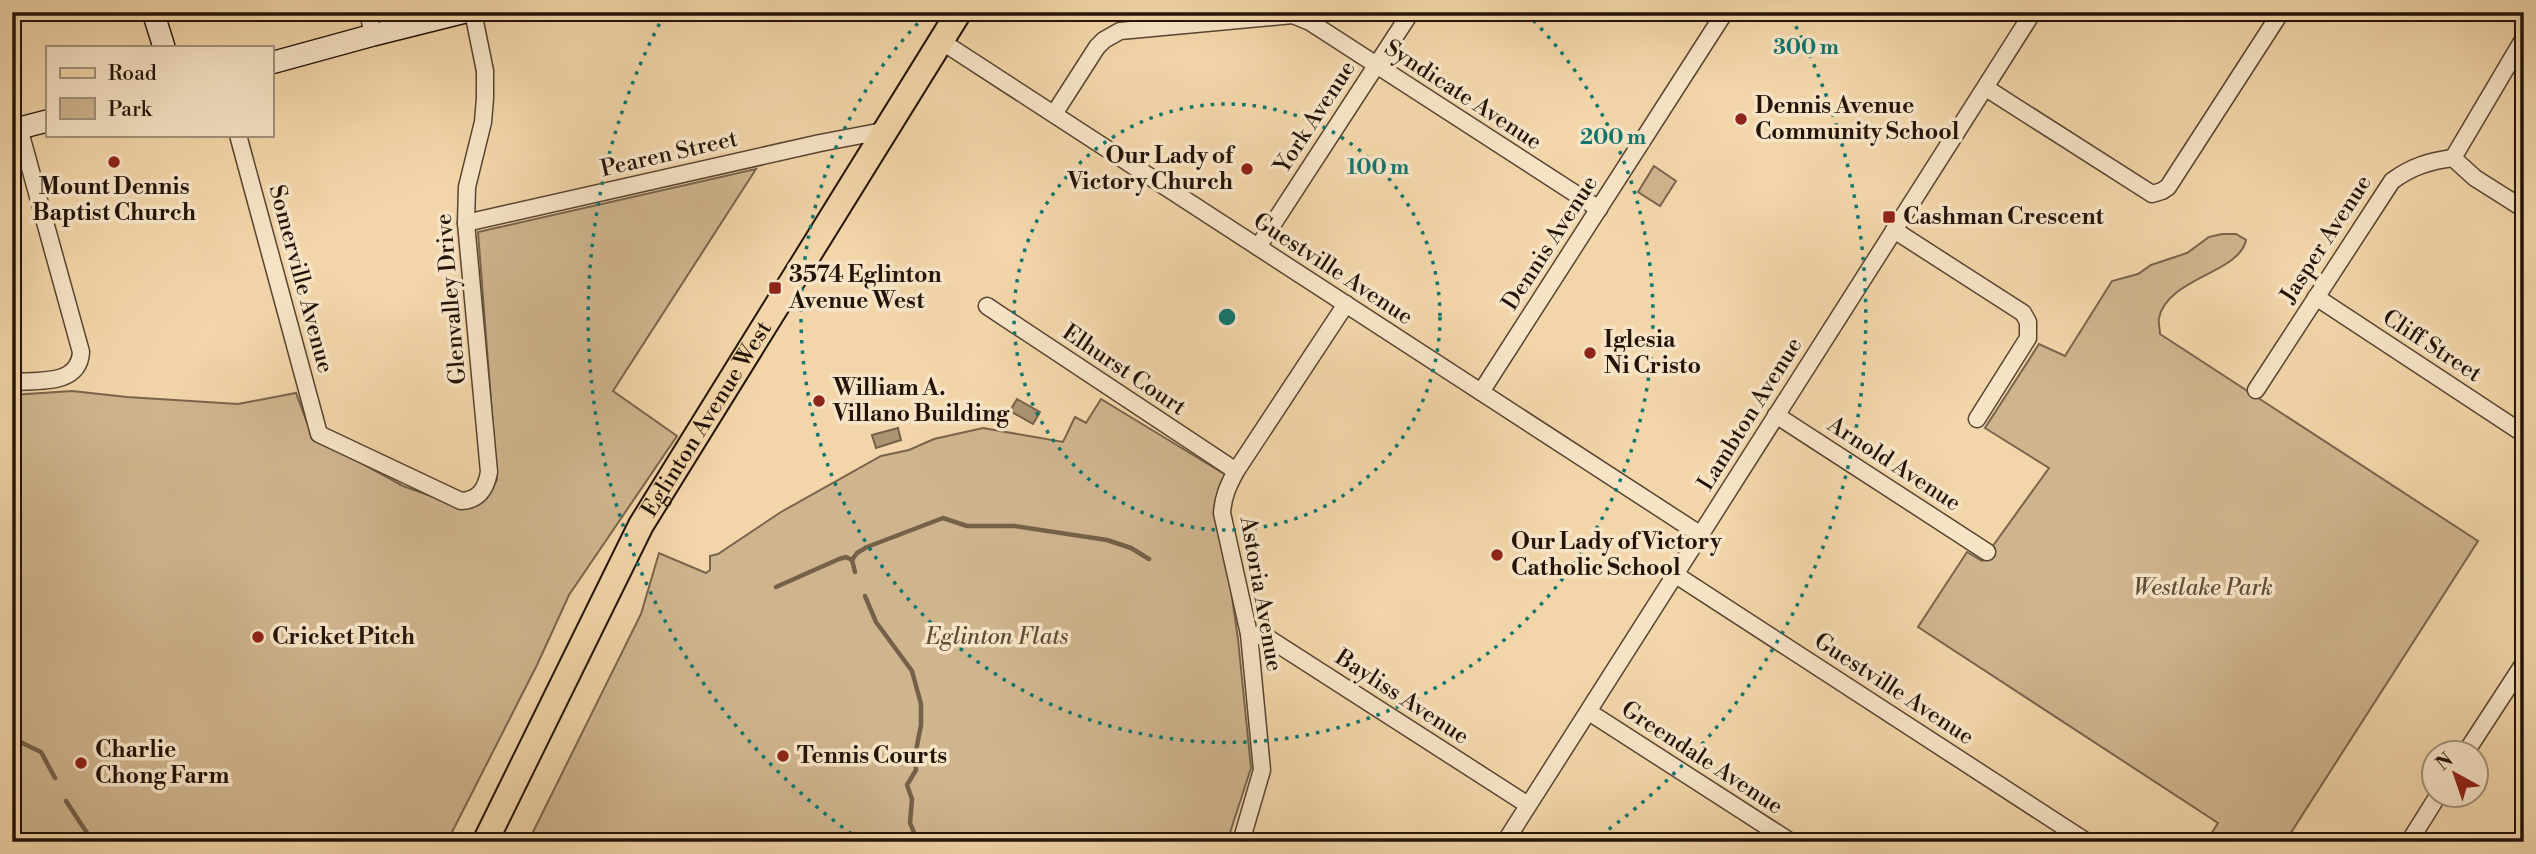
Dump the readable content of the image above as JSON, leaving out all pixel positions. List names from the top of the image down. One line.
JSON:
{"streets":{"main road":["Eglinton Avenue West"],"street":["Syndicate Avenue","York Avenue","Pearen Street","Jasper Avenue","Dennis Avenue","Guestville Avenue","Somerville Avenue","Glenvalley Drive","Cliff Street","Elhurst Court","Lambton Avenue","Arnold Avenue","Astoria Avenue","Bayliss Avenue","Greendale Avenue"]},"crossings":[["Syndicate Avenue","York Avenue"],["Syndicate Avenue","Dennis Avenue"],["Syndicate Avenue","Guestville Avenue"],["York Avenue","Guestville Avenue"],["Pearen Street","Glenvalley Drive"],["Pearen Street","Eglinton Avenue West"],["Jasper Avenue","Cliff Street"],["Dennis Avenue","Guestville Avenue"],["Guestville Avenue","Lambton Avenue"],["Guestville Avenue","Eglinton Avenue West"],["Guestville Avenue","Astoria Avenue"],["Somerville Avenue","Glenvalley Drive"],["Elhurst Court","Astoria Avenue"],["Lambton Avenue","Arnold Avenue"],["Lambton Avenue","Bayliss Avenue"],["Lambton Avenue","Greendale Avenue"],["Astoria Avenue","Bayliss Avenue"]],"parks":["Westlake Park","Eglinton Flats"],"places":{"other":["Dennis Avenue Community School","Mount Dennis Baptist Church","Our Lady of Victory Church","Iglesia Ni Cristo","William A. Villano Building","Our Lady of Victory Catholic School","Cricket Pitch","Tennis Courts","Charlie Chong Farm"],"transit":["Cashman Crescent","3574 Eglinton Avenue West"]},"legend":["Road","Park"],"north":"top left","rings":["300 m","200 m","100 m"]}
